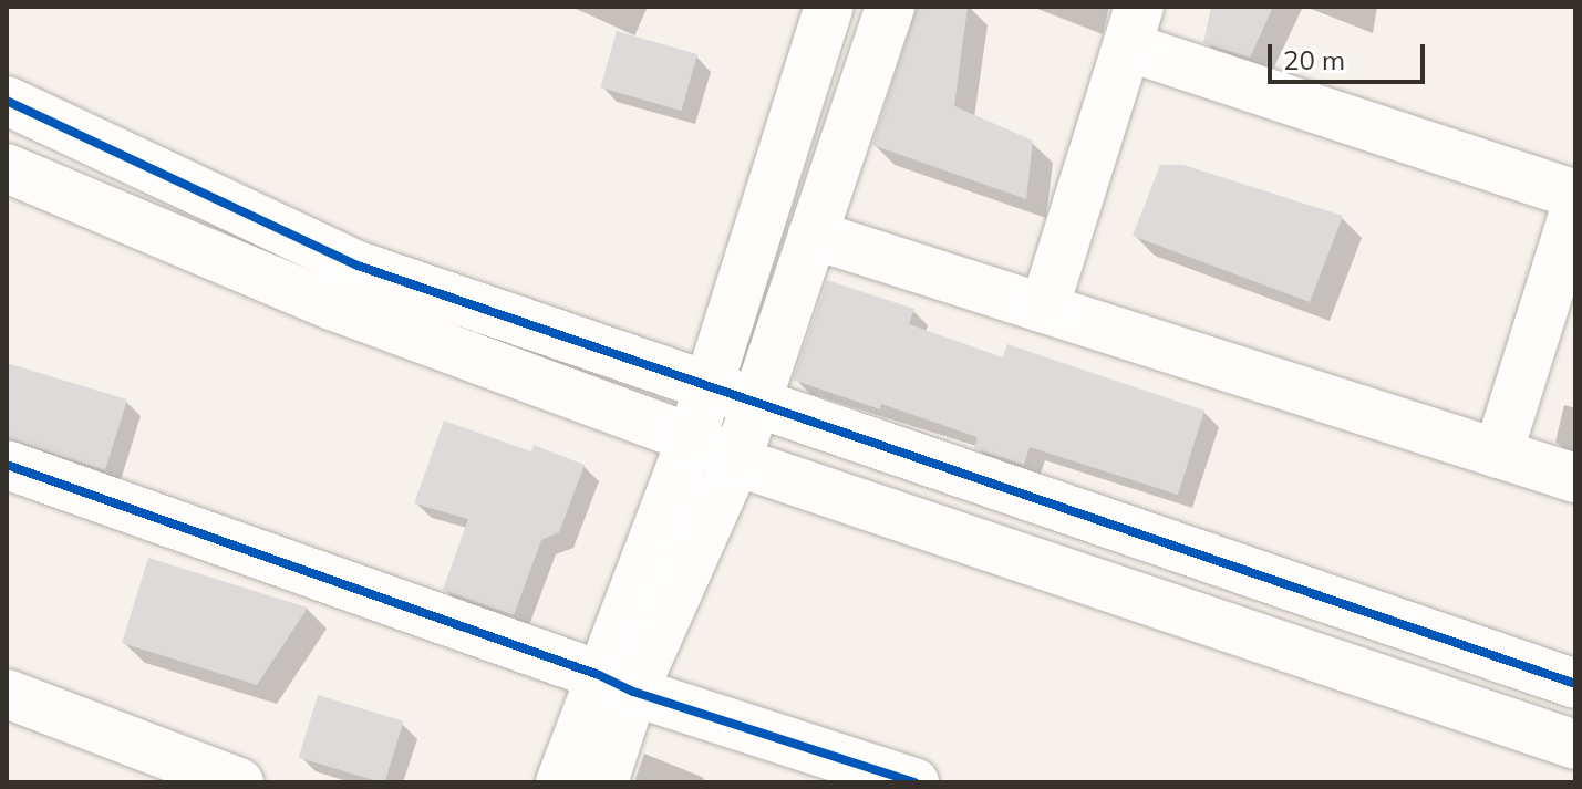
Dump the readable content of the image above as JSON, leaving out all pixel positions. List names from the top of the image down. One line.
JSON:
{"scale_bar":"20 m"}
